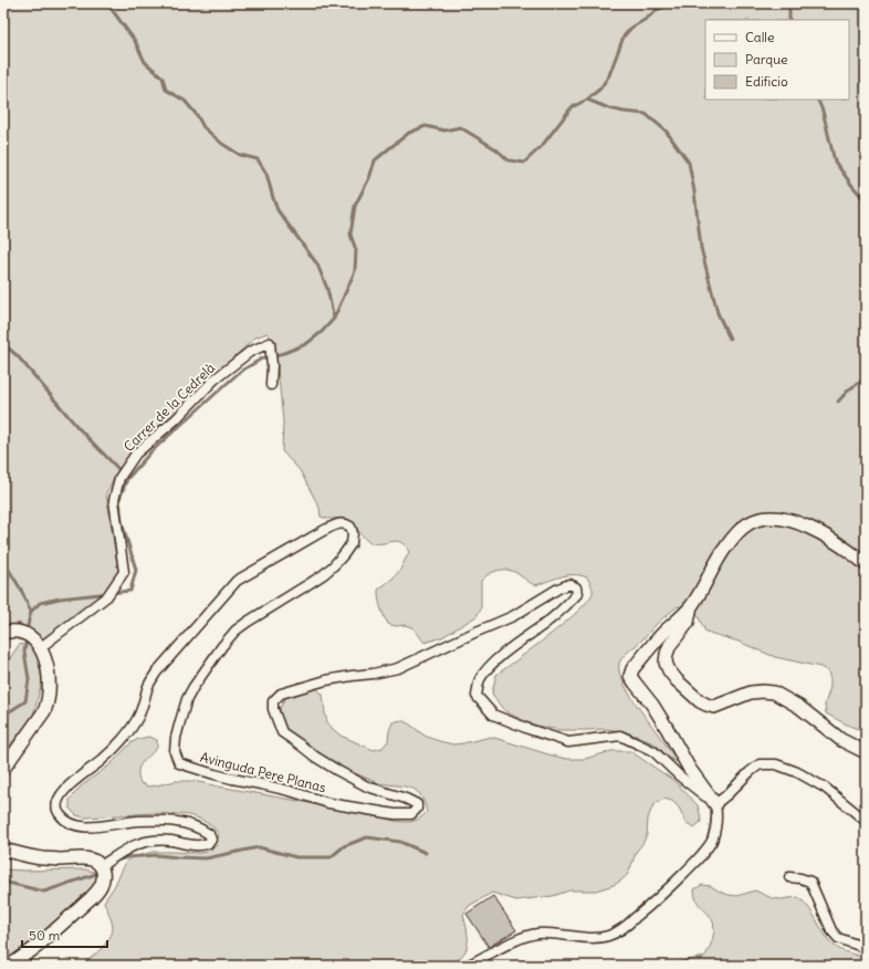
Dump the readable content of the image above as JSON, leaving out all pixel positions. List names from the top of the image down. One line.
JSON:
{"streets":{"street":["Carrer de la Cedrelà","Avinguda Pere Planas"]},"legend":["Calle","Parque","Edificio"],"scale_bar":"50 m"}
